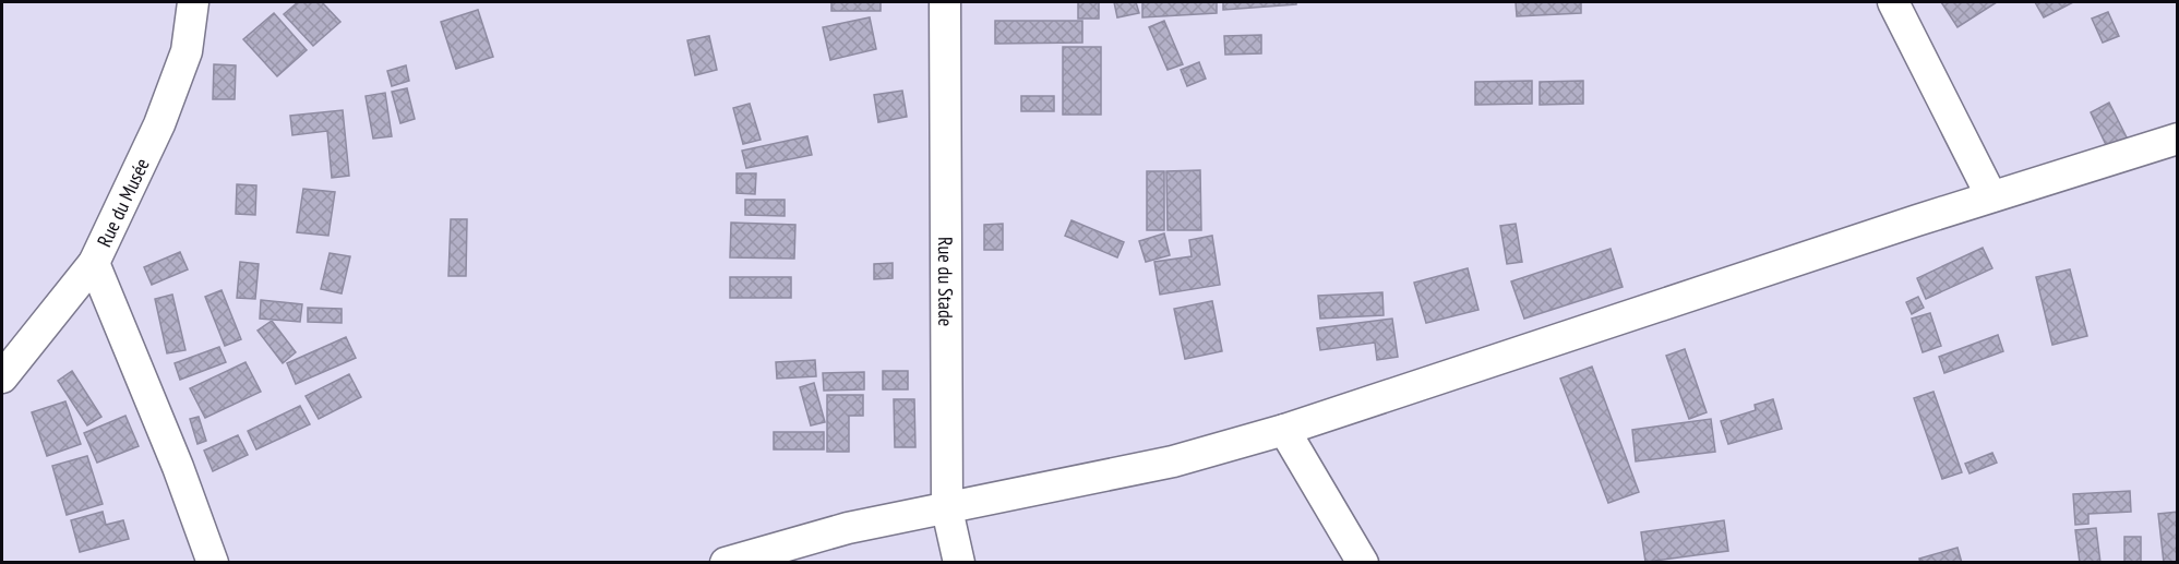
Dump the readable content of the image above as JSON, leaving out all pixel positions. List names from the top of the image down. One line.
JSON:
{"streets":{"street":["Rue du Musée","Rue du Stade"]}}
